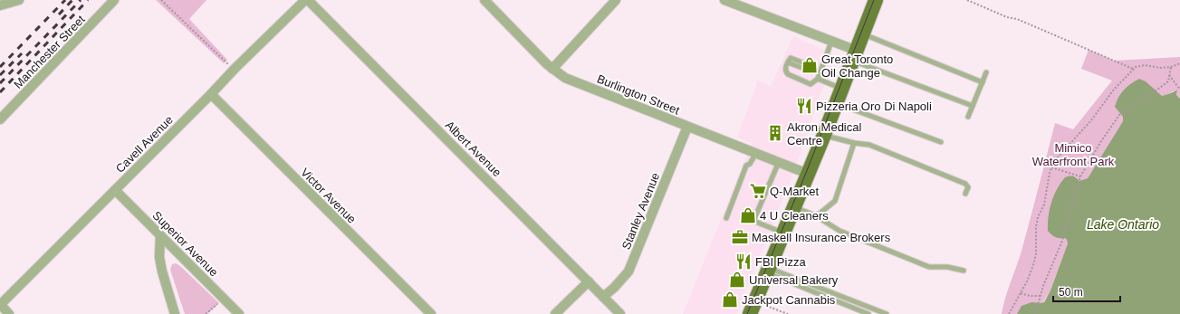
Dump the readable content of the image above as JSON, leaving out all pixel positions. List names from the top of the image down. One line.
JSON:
{"streets":{"street":["Manchester Street","Burlington Street","Cavell Avenue","Albert Avenue","Victor Avenue","Stanley Avenue","Superior Avenue"]},"crossings":[["Burlington Street","Stanley Avenue"],["Cavell Avenue","Victor Avenue"],["Cavell Avenue","Superior Avenue"],["Albert Avenue","Stanley Avenue"]],"water":["Lake Ontario"],"parks":["Mimico Waterfront Park"],"places":{"shop":["Great Toronto Oil Change","4 U Cleaners","Universal Bakery","Jackpot Cannabis"],"restaurant":["Pizzeria Oro Di Napoli","FBI Pizza"],"building":["Akron Medical Centre"],"supermarket":["Q-Market"],"office":["Maskell Insurance Brokers"]},"scale_bar":"50 m"}
